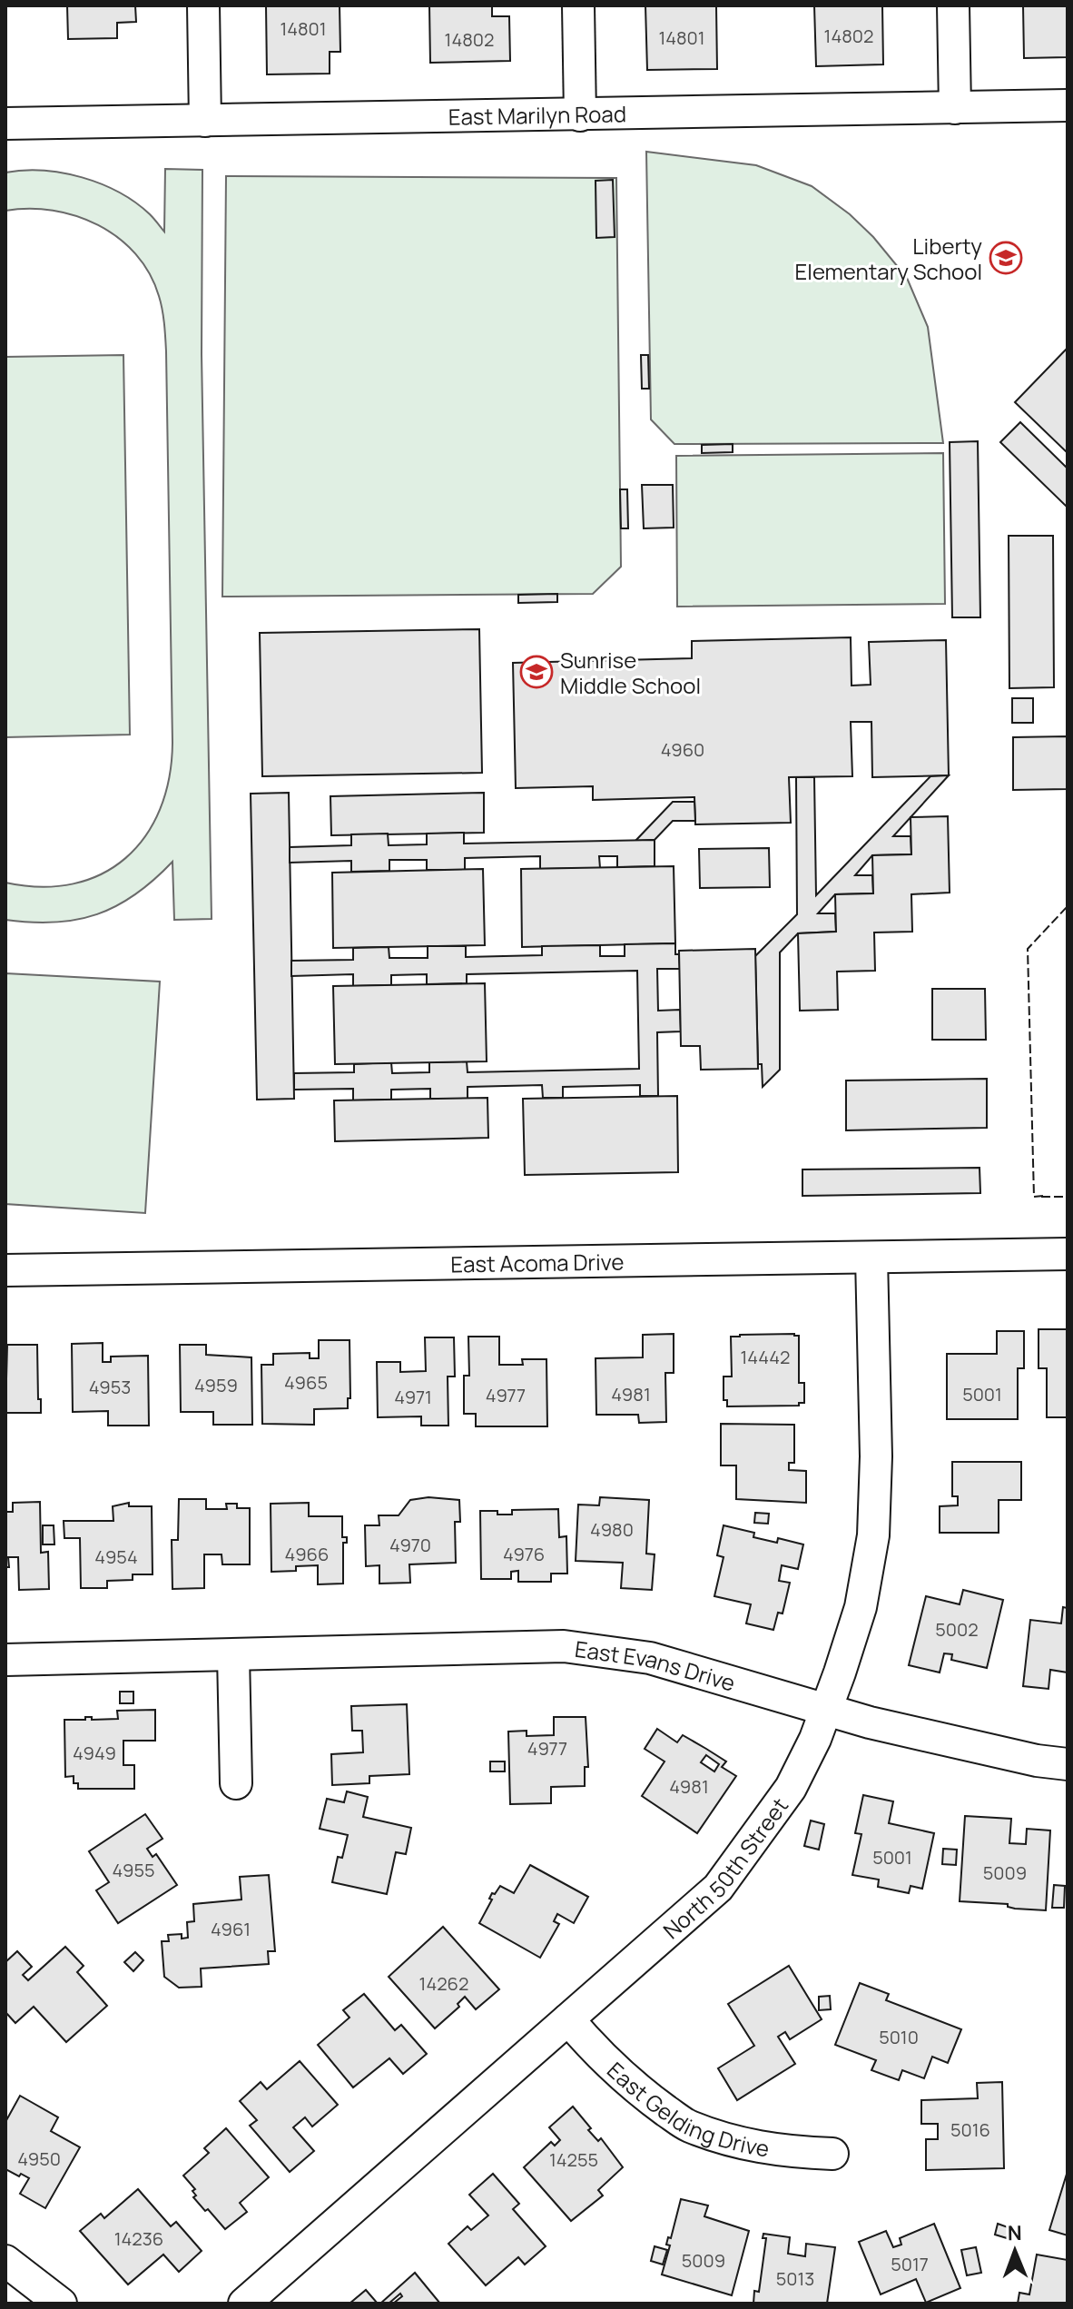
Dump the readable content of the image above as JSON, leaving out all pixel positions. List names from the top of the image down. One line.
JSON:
{"streets":{"street":["East Marilyn Road","East Acoma Drive","East Evans Drive","North 50th Street","East Gelding Drive"]},"crossings":[["East Acoma Drive","North 50th Street"],["East Evans Drive","North 50th Street"],["North 50th Street","East Gelding Drive"]],"places":{"school or university":["Liberty Elementary School","Sunrise Middle School"]},"house_numbers":["14801","14802","14801","14802","4960","14442","4965","4959","4953","4981","5001","4977","4971","4980","4970","4966","4976","4954","5002","4977","4949","4981","5001","4955","5009","4961","14262","5010","5016","4950","14255","14236","5009","5017","5013"],"north":"top"}
